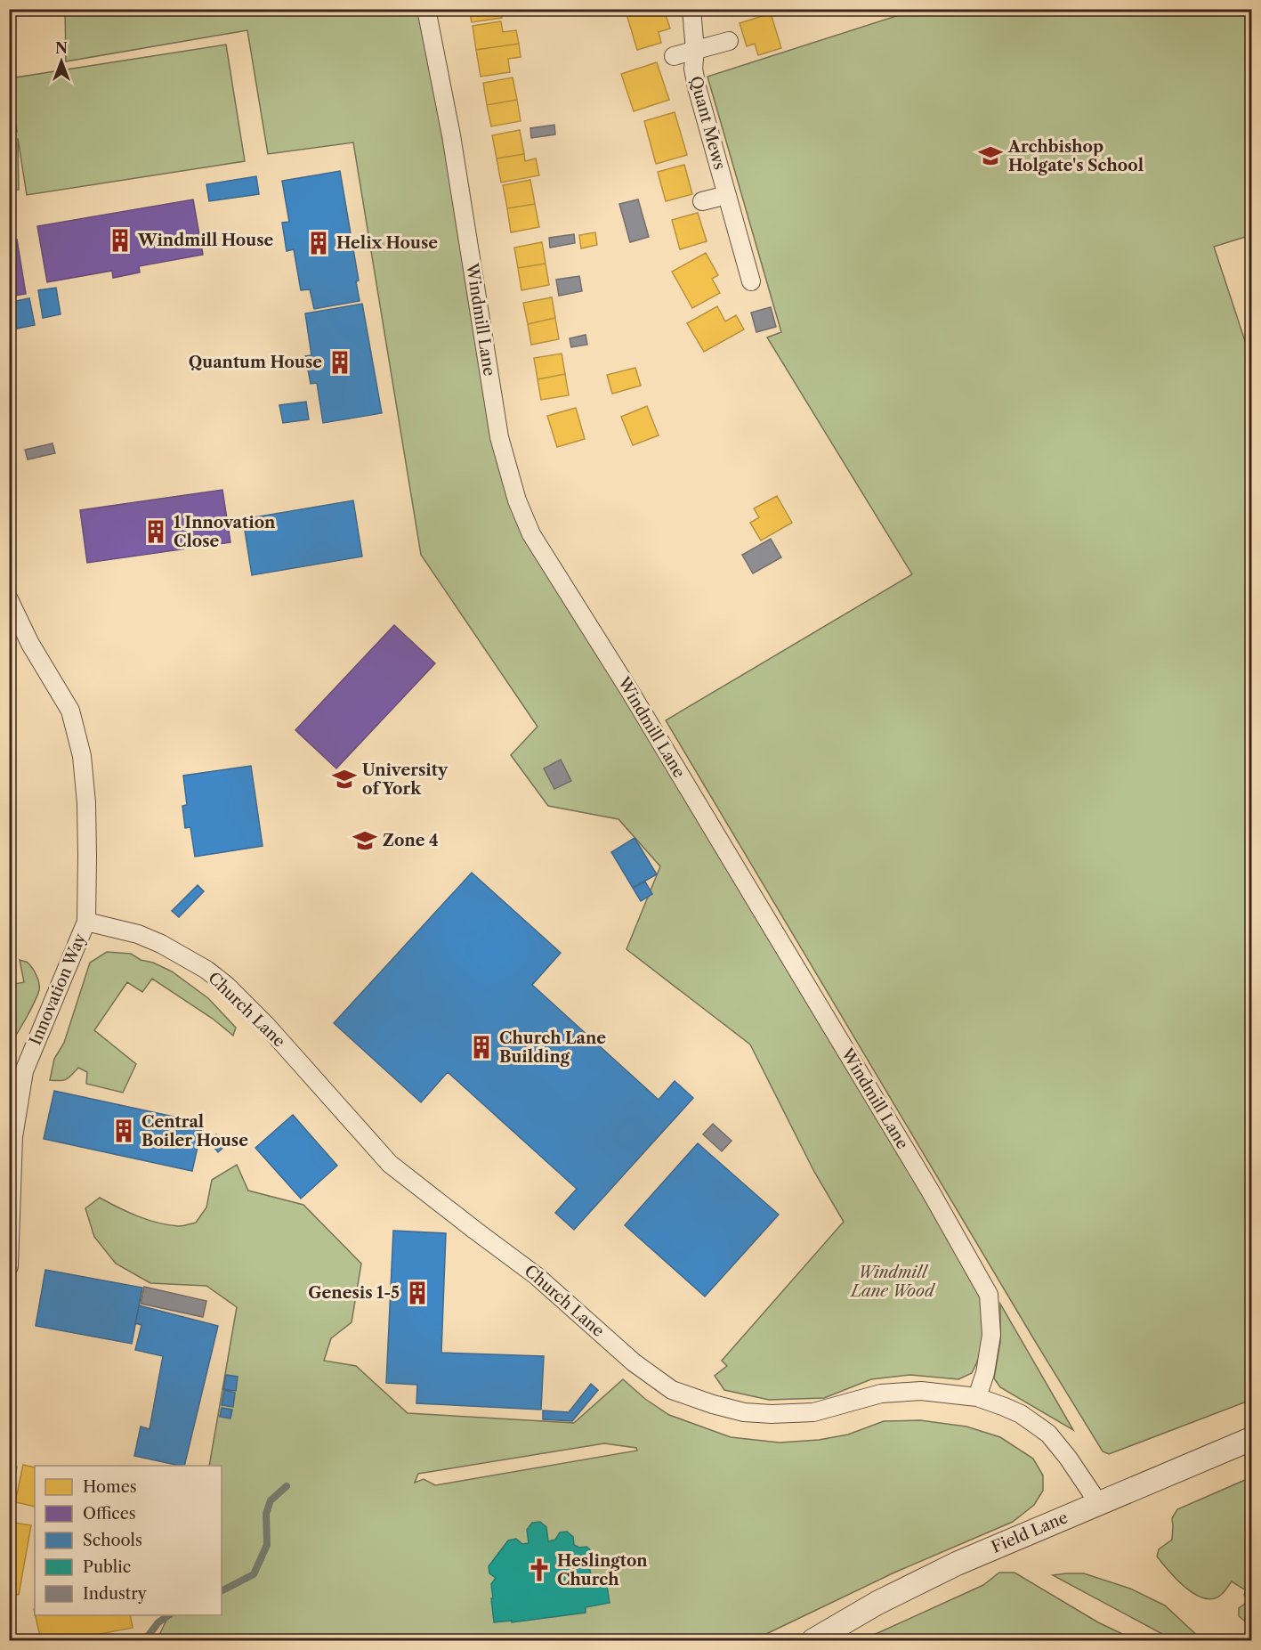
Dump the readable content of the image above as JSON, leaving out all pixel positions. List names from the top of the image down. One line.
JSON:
{"streets":{"street":["Quant Mews","Windmill Lane","Innovation Way","Church Lane","Field Lane"]},"crossings":[["Windmill Lane","Church Lane"],["Innovation Way","Church Lane"],["Church Lane","Field Lane"]],"parks":["Windmill Lane Wood"],"places":{"school or university":["Archbishop Holgate's School","University of York","Zone 4"],"building":["Windmill House","Helix House","Quantum House","1 Innovation Close","Church Lane Building","Central Boiler House","Genesis 1-5"],"church":["Heslington Church"]},"legend":["Homes","Offices","Schools","Public","Industry"],"north":"top"}
